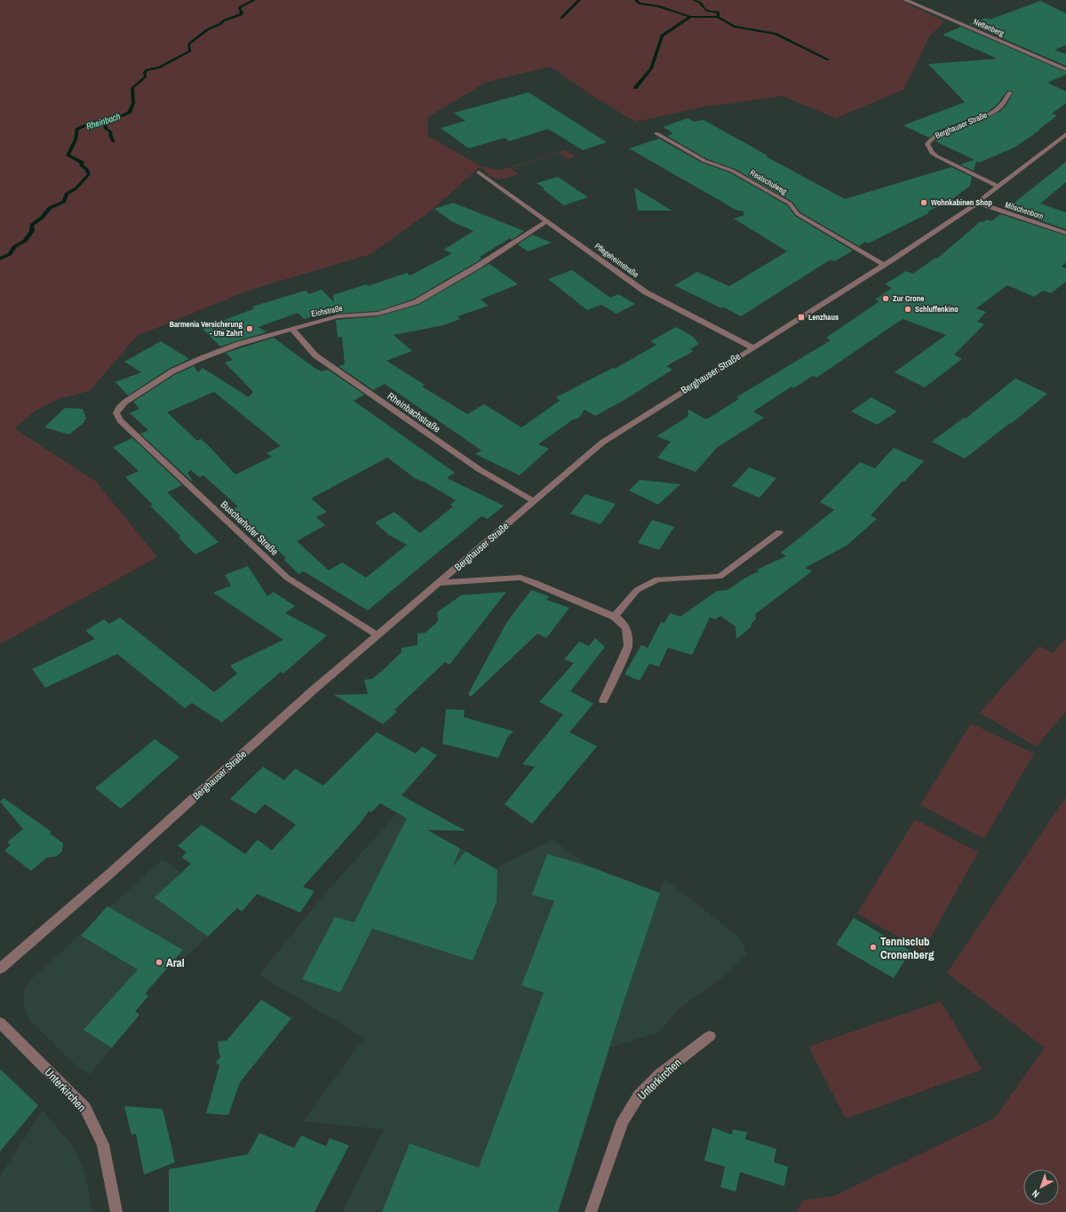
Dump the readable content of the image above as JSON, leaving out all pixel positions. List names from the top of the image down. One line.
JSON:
{"streets":{"street":["Nettenberg","Berghauser Straße","Realschulweg","Möschenborn","Pflegeheimstraße","Eichstraße","Rheinbachstraße","Buscherhofer Straße","Unterkirchen"]},"crossings":[["Berghauser Straße","Realschulweg"],["Berghauser Straße","Möschenborn"],["Berghauser Straße","Pflegeheimstraße"],["Berghauser Straße","Rheinbachstraße"],["Berghauser Straße","Buscherhofer Straße"],["Pflegeheimstraße","Eichstraße"],["Eichstraße","Rheinbachstraße"],["Eichstraße","Buscherhofer Straße"]],"water":["Rheinbach"],"places":{"other":["Wohnkabinen Shop","Zur Crone","Schluffenkino","Barmenia Versicherung - Ute Zahrt","Tennisclub Cronenberg","Aral"],"transit":["Lenzhaus"]},"north":"bottom left"}
